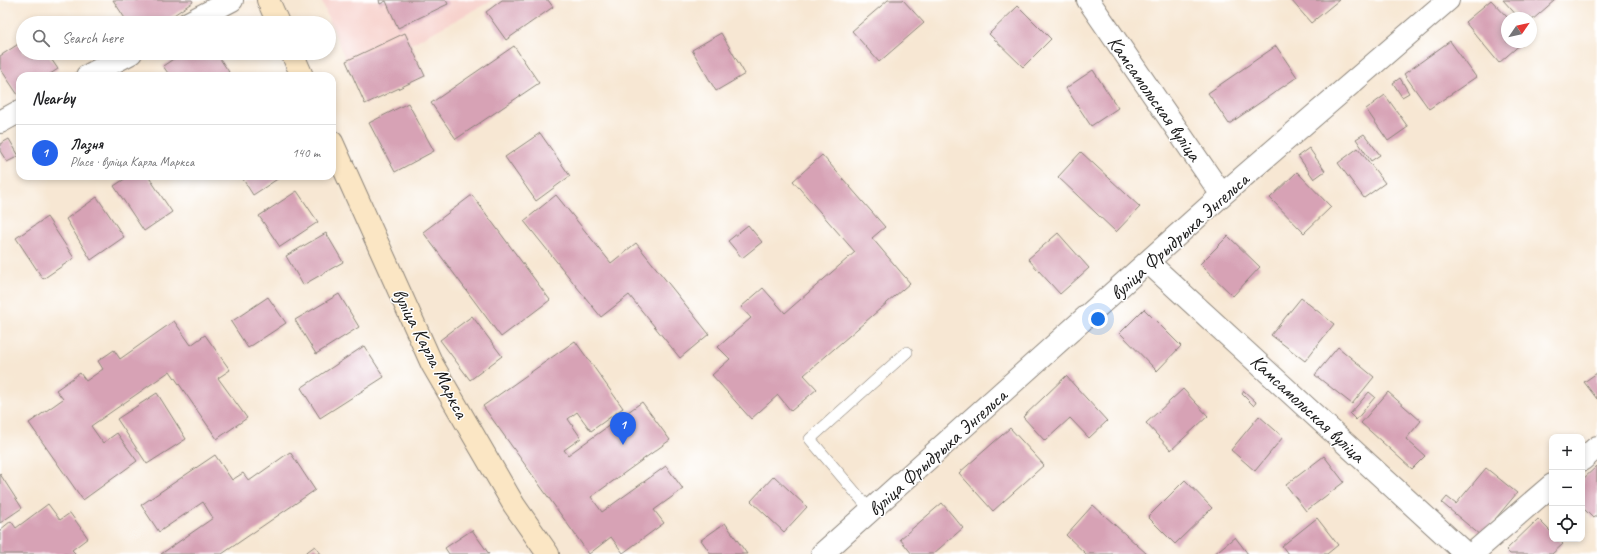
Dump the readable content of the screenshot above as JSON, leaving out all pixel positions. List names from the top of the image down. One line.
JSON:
{"streets":{"main road":["вуліца Карла Маркса"],"street":["Камсамольская вуліца","вуліца Фрыдрыха Энгельса"]},"crossings":[["Камсамольская вуліца","вуліца Фрыдрыха Энгельса"]],"north":"top right","page":{"search":"Search here","heading":"Nearby","list":[{"mark":"1","name":"Лазня","note":"Place · вуліца Карла Маркса","value":"140 m"}],"pins":"1","map_buttons":["+","−"]}}
